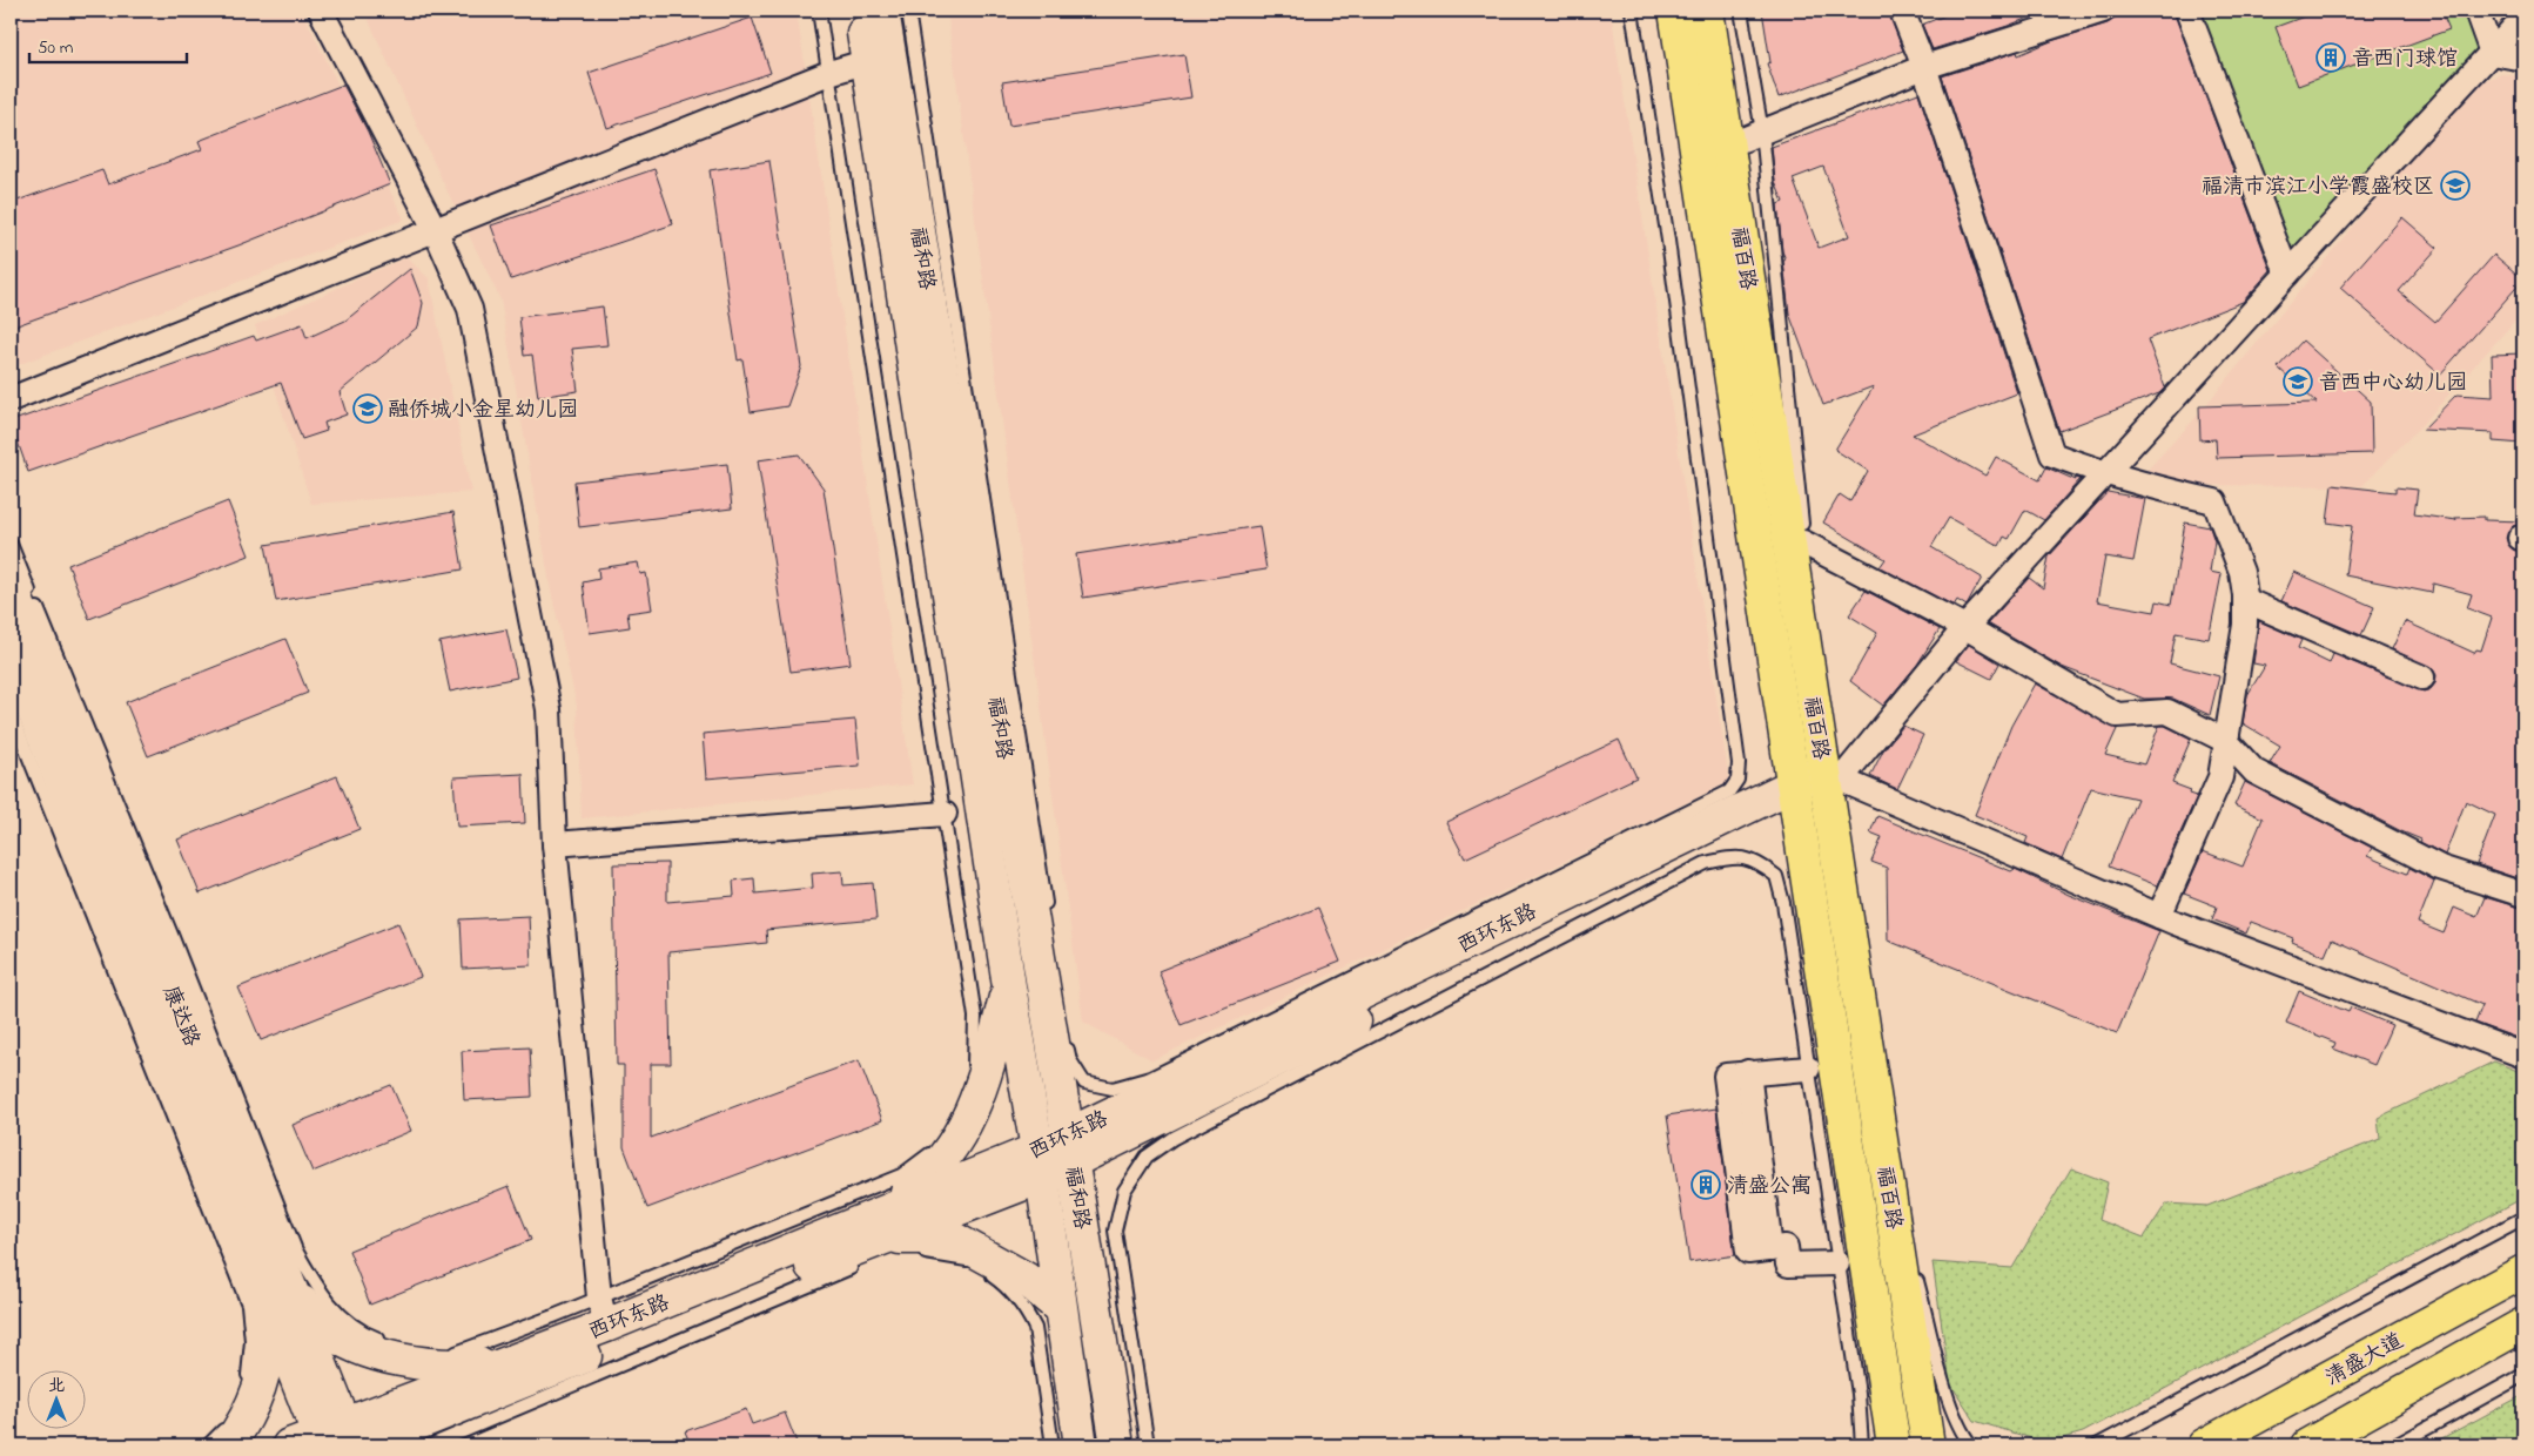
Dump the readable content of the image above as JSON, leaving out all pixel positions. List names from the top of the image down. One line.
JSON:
{"streets":{"main road":["福百路","清盛大道"],"street":["福和路","西环东路","康达路"]},"crossings":[["福和路","西环东路"],["福百路","西环东路"],["西环东路","康达路"]],"places":{"building":["音西门球馆","清盛公寓"],"school or university":["福清市滨江小学霞盛校区","音西中心幼儿园","融侨城小金星幼儿园"]},"scale_bar":"50 m","north":"top"}
